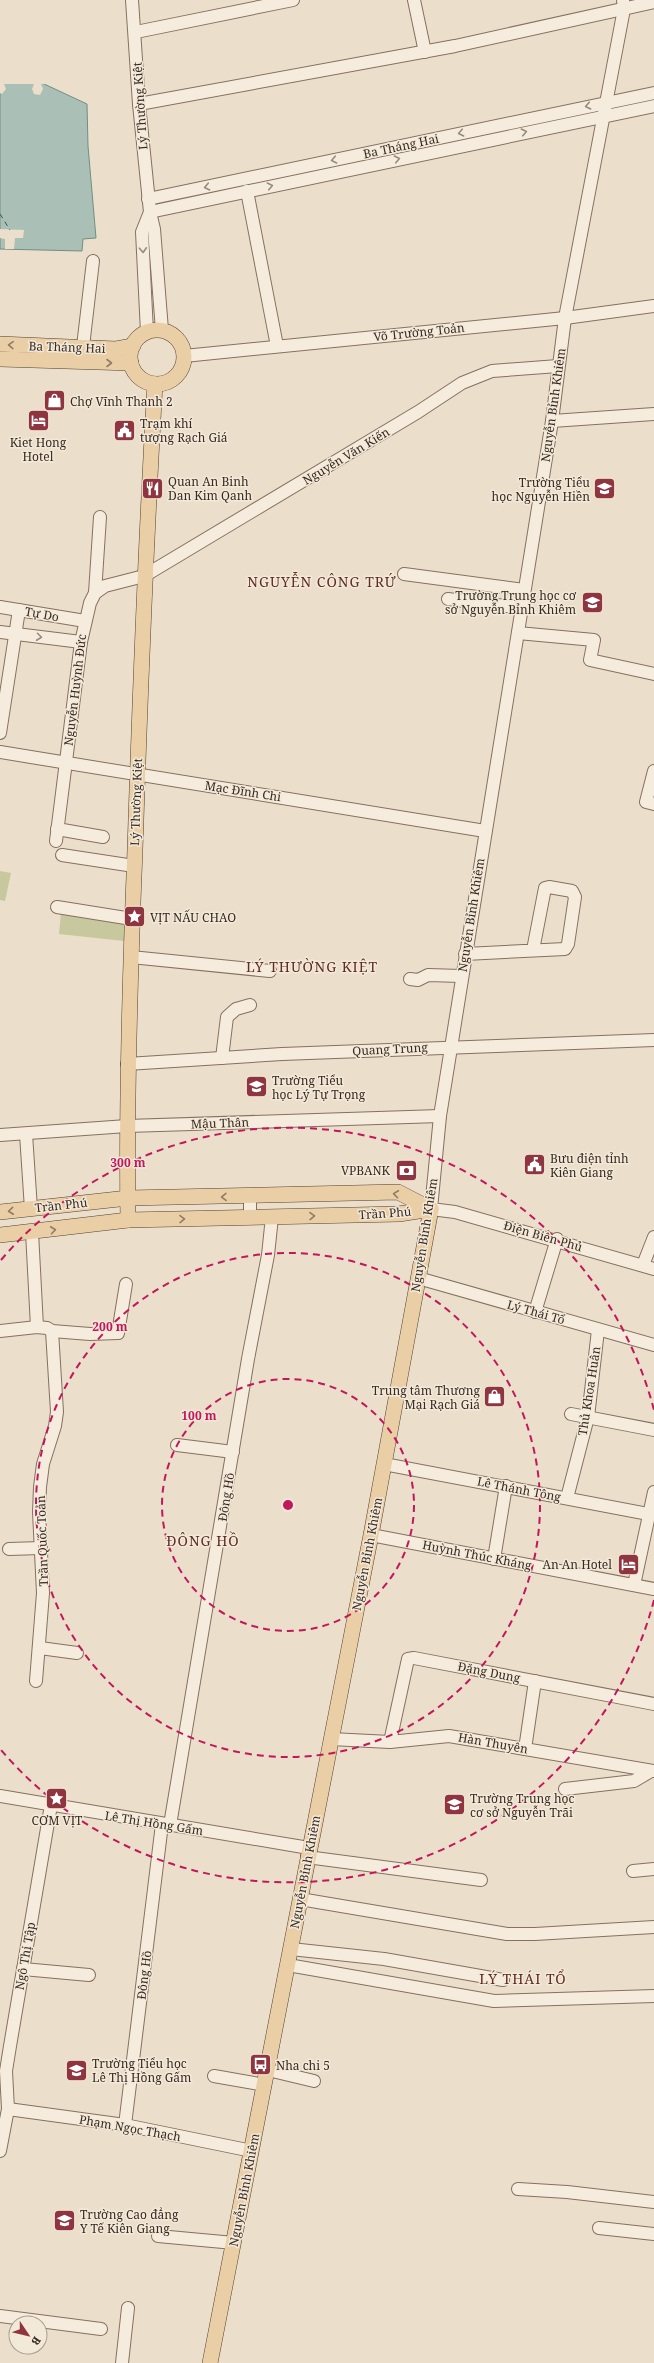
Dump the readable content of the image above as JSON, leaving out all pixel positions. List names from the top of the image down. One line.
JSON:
{"streets":{"main road":["Lý Thường Kiệt","Ba Tháng Hai","Nguyễn Bỉnh Khiêm","Trần Phú"],"street":["Võ Trường Toản","Nguyễn Văn Kiến","Tự Do","Nguyễn Huỳnh Đức","Mạc Đĩnh Chi","Quang Trung","Mậu Thân","Điện Biên Phủ","Lý Thái Tổ","Thủ Khoa Huân","Lê Thánh Tông","Đông Hồ","Trần Quốc Toản","Huỳnh Thúc Kháng","Đặng Dung","Hàn Thuyên","Lê Thị Hồng Gấm","Ngô Thị Tập","Phạm Ngọc Thạch"]},"crossings":[["Lý Thường Kiệt","Ba Tháng Hai"],["Lý Thường Kiệt","Võ Trường Toản"],["Lý Thường Kiệt","Nguyễn Văn Kiến"],["Lý Thường Kiệt","Mạc Đĩnh Chi"],["Lý Thường Kiệt","Quang Trung"],["Lý Thường Kiệt","Mậu Thân"],["Lý Thường Kiệt","Trần Phú"],["Ba Tháng Hai","Võ Trường Toản"],["Ba Tháng Hai","Nguyễn Bỉnh Khiêm"],["Võ Trường Toản","Nguyễn Bỉnh Khiêm"],["Nguyễn Bỉnh Khiêm","Nguyễn Văn Kiến"],["Nguyễn Bỉnh Khiêm","Mạc Đĩnh Chi"],["Nguyễn Bỉnh Khiêm","Quang Trung"],["Nguyễn Bỉnh Khiêm","Mậu Thân"],["Nguyễn Bỉnh Khiêm","Trần Phú"],["Nguyễn Bỉnh Khiêm","Điện Biên Phủ"],["Nguyễn Bỉnh Khiêm","Lý Thái Tổ"],["Nguyễn Bỉnh Khiêm","Lê Thánh Tông"],["Nguyễn Bỉnh Khiêm","Huỳnh Thúc Kháng"],["Nguyễn Bỉnh Khiêm","Hàn Thuyên"],["Nguyễn Bỉnh Khiêm","Lê Thị Hồng Gấm"],["Nguyễn Bỉnh Khiêm","Phạm Ngọc Thạch"],["Tự Do","Nguyễn Huỳnh Đức"],["Nguyễn Huỳnh Đức","Mạc Đĩnh Chi"],["Trần Phú","Điện Biên Phủ"],["Trần Phú","Đông Hồ"],["Lý Thái Tổ","Thủ Khoa Huân"],["Thủ Khoa Huân","Lê Thánh Tông"],["Đông Hồ","Lê Thị Hồng Gấm"],["Đông Hồ","Phạm Ngọc Thạch"],["Đặng Dung","Hàn Thuyên"],["Lê Thị Hồng Gấm","Ngô Thị Tập"],["Ngô Thị Tập","Phạm Ngọc Thạch"]],"districts":["NGUYỄN CÔNG TRỨ","LÝ THƯỜNG KIỆT","ĐÔNG HỒ","LÝ THÁI TỔ"],"places":{"shop":["Chợ Vĩnh Thanh 2","Trung tâm Thương Mại Rạch Giá"],"hotel":["Kiet Hong Hotel","An An Hotel"],"public building":["Trạm khí tượng Rạch Giá","Bưu điện tỉnh Kiên Giang"],"restaurant":["Quan An Binh Dan Kim Qanh"],"school or university":["Trường Tiểu học Nguyễn Hiền","Trường Trung học cơ sở Nguyễn Bỉnh Khiêm","Trường Tiểu học Lý Tự Trọng","Trường Trung học cơ sở Nguyễn Trãi","Trường Tiểu học Lê Thị Hồng Gấm","Trường Cao đẳng Y Tế Kiên Giang"],"place":["VỊT NẤU CHAO","CƠM VỊT"],"bank":["VPBANK"],"bus stop":["Nha chi 5"]},"north":"bottom right","rings":["300 m","200 m","100 m"]}
